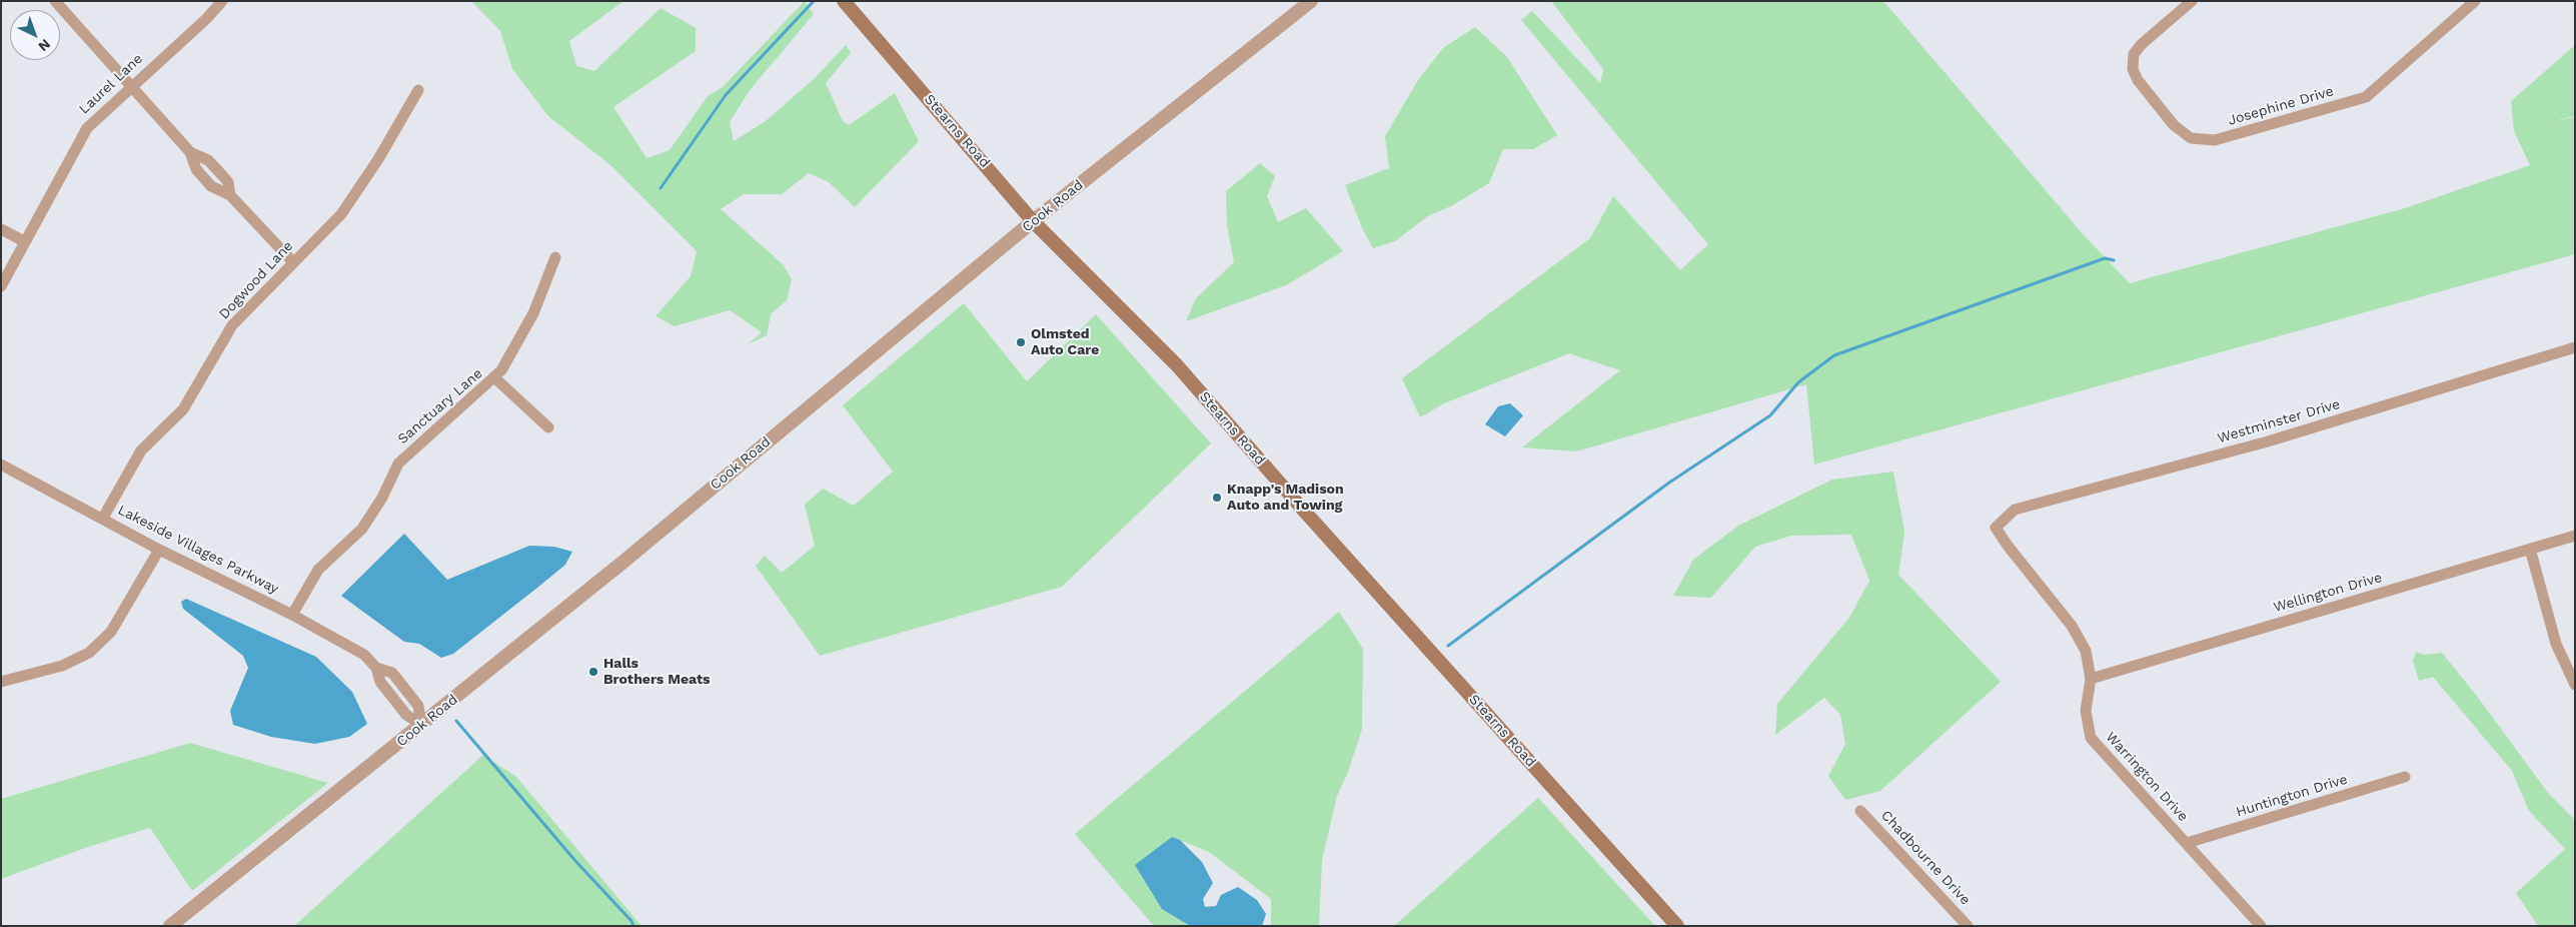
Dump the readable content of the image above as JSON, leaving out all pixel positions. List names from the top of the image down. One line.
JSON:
{"streets":{"main road":["Stearns Road"],"street":["Laurel Lane","Josephine Drive","Cook Road","Dogwood Lane","Sanctuary Lane","Westminster Drive","Lakeside Villages Parkway","Wellington Drive","Warrington Drive","Huntington Drive","Chadbourne Drive"]},"crossings":[["Stearns Road","Cook Road"],["Cook Road","Lakeside Villages Parkway"],["Dogwood Lane","Lakeside Villages Parkway"],["Sanctuary Lane","Lakeside Villages Parkway"],["Westminster Drive","Warrington Drive"],["Wellington Drive","Warrington Drive"],["Warrington Drive","Huntington Drive"]],"places":["Olmsted Auto Care","Knapp's Madison Auto and Towing","Halls Brothers Meats"],"north":"bottom right"}
